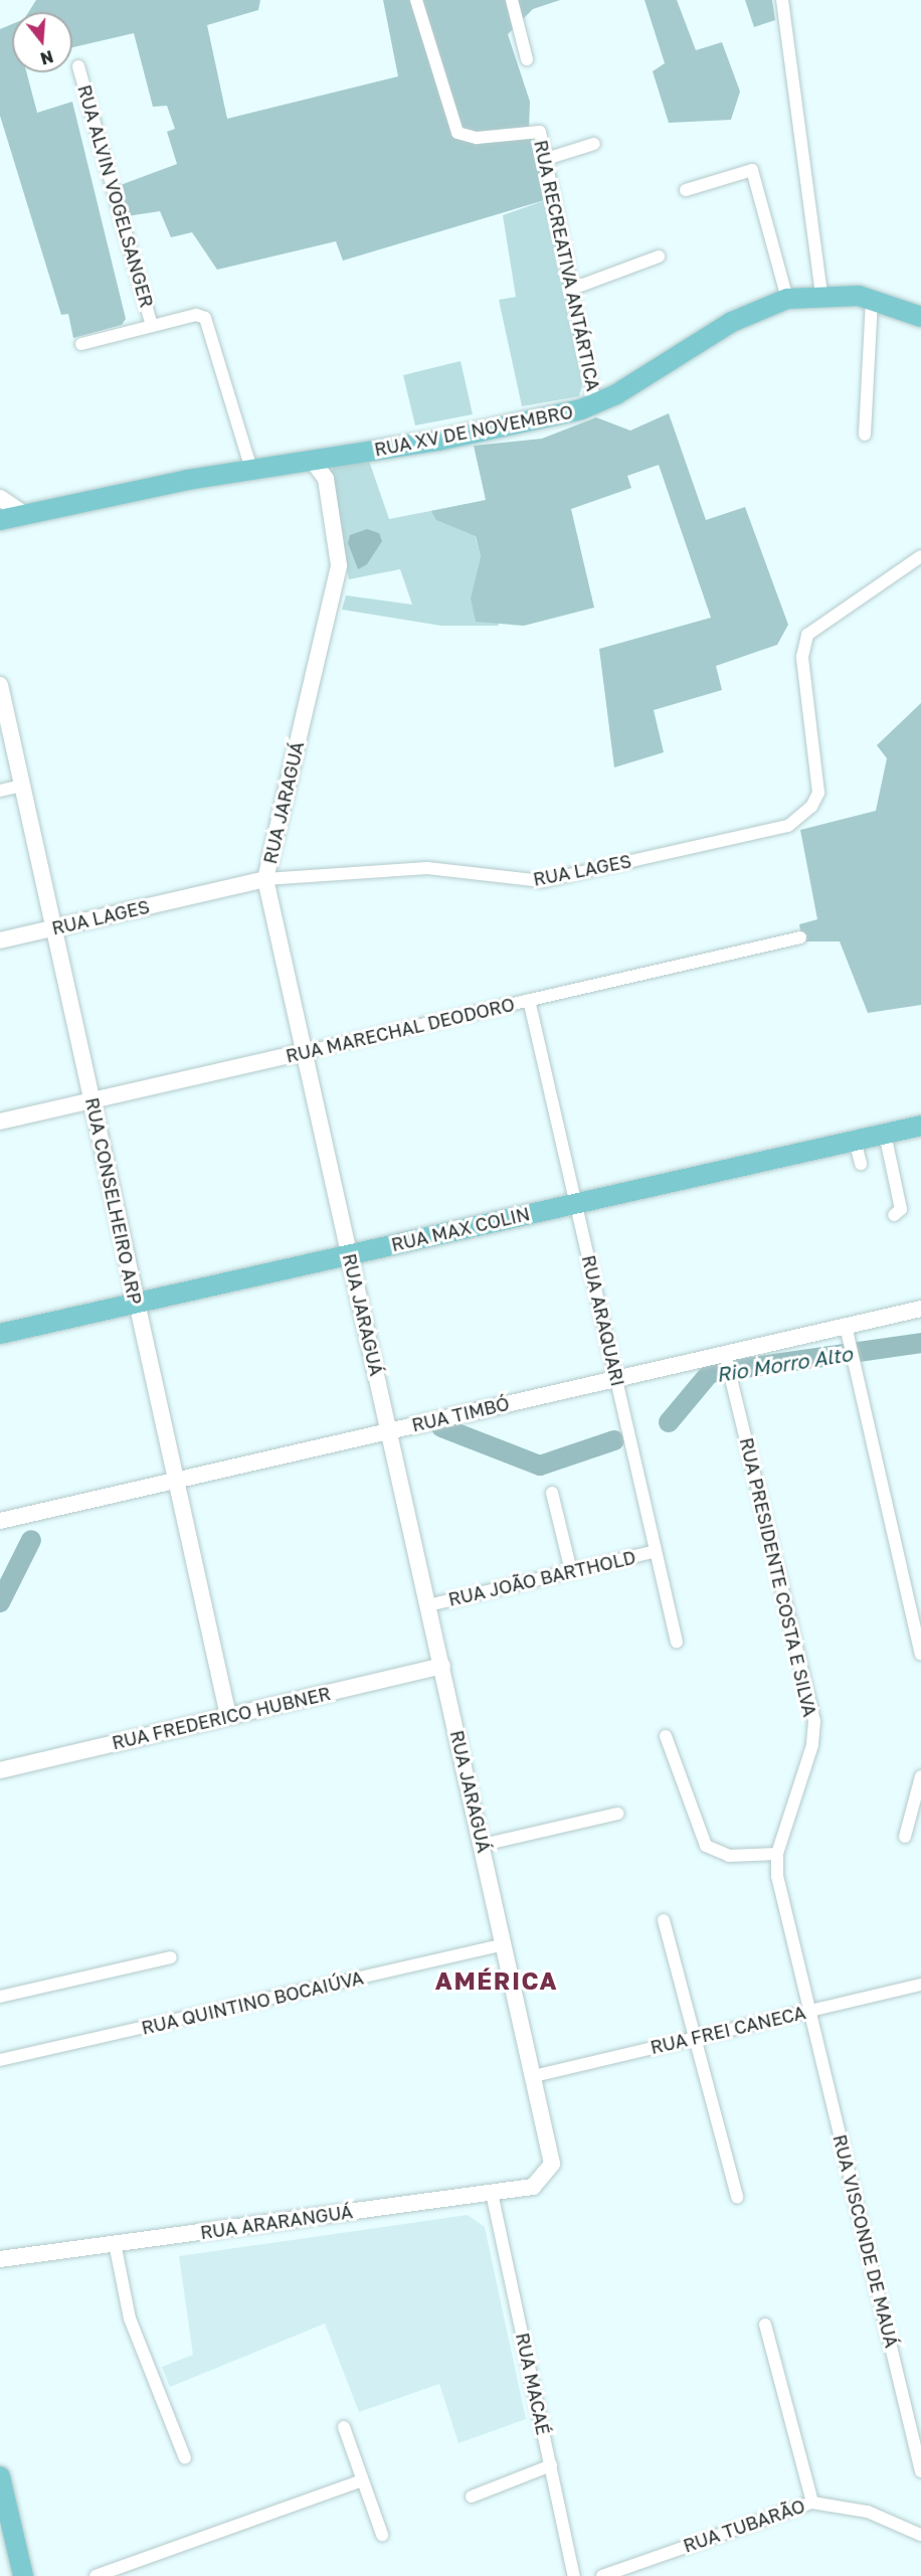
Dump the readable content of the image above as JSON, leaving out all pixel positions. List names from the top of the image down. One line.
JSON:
{"streets":{"main road":["RUA XV DE NOVEMBRO","RUA MAX COLIN"],"street":["RUA ALVIN VOGELSANGER","RUA RECREATIVA ANTÁRTICA","RUA JARAGUÁ","RUA LAGES","RUA MARECHAL DEODORO","RUA CONSELHEIRO ARP","RUA ARAQUARI","RUA TIMBÓ","RUA PRESIDENTE COSTA E SILVA","RUA JOÃO BARTHOLD","RUA FREDERICO HUBNER","RUA QUINTINO BOCAIÚVA","RUA FREI CANECA","RUA ARARANGUÁ","RUA VISCONDE DE MAUÁ","RUA MACAÉ","RUA TUBARÃO"]},"crossings":[["RUA RECREATIVA ANTÁRTICA","RUA XV DE NOVEMBRO"],["RUA XV DE NOVEMBRO","RUA JARAGUÁ"],["RUA JARAGUÁ","RUA LAGES"],["RUA JARAGUÁ","RUA MARECHAL DEODORO"],["RUA JARAGUÁ","RUA MAX COLIN"],["RUA JARAGUÁ","RUA TIMBÓ"],["RUA JARAGUÁ","RUA JOÃO BARTHOLD"],["RUA JARAGUÁ","RUA FREDERICO HUBNER"],["RUA JARAGUÁ","RUA QUINTINO BOCAIÚVA"],["RUA JARAGUÁ","RUA FREI CANECA"],["RUA JARAGUÁ","RUA ARARANGUÁ"],["RUA LAGES","RUA CONSELHEIRO ARP"],["RUA MARECHAL DEODORO","RUA CONSELHEIRO ARP"],["RUA MARECHAL DEODORO","RUA ARAQUARI"],["RUA CONSELHEIRO ARP","RUA MAX COLIN"],["RUA CONSELHEIRO ARP","RUA TIMBÓ"],["RUA CONSELHEIRO ARP","RUA FREDERICO HUBNER"],["RUA MAX COLIN","RUA ARAQUARI"],["RUA ARAQUARI","RUA TIMBÓ"],["RUA ARAQUARI","RUA JOÃO BARTHOLD"],["RUA TIMBÓ","RUA PRESIDENTE COSTA E SILVA"],["RUA PRESIDENTE COSTA E SILVA","RUA FREI CANECA"],["RUA PRESIDENTE COSTA E SILVA","RUA VISCONDE DE MAUÁ"],["RUA FREI CANECA","RUA VISCONDE DE MAUÁ"],["RUA ARARANGUÁ","RUA MACAÉ"]],"districts":["AMÉRICA"],"water":["Rio Morro Alto"],"north":"bottom"}
